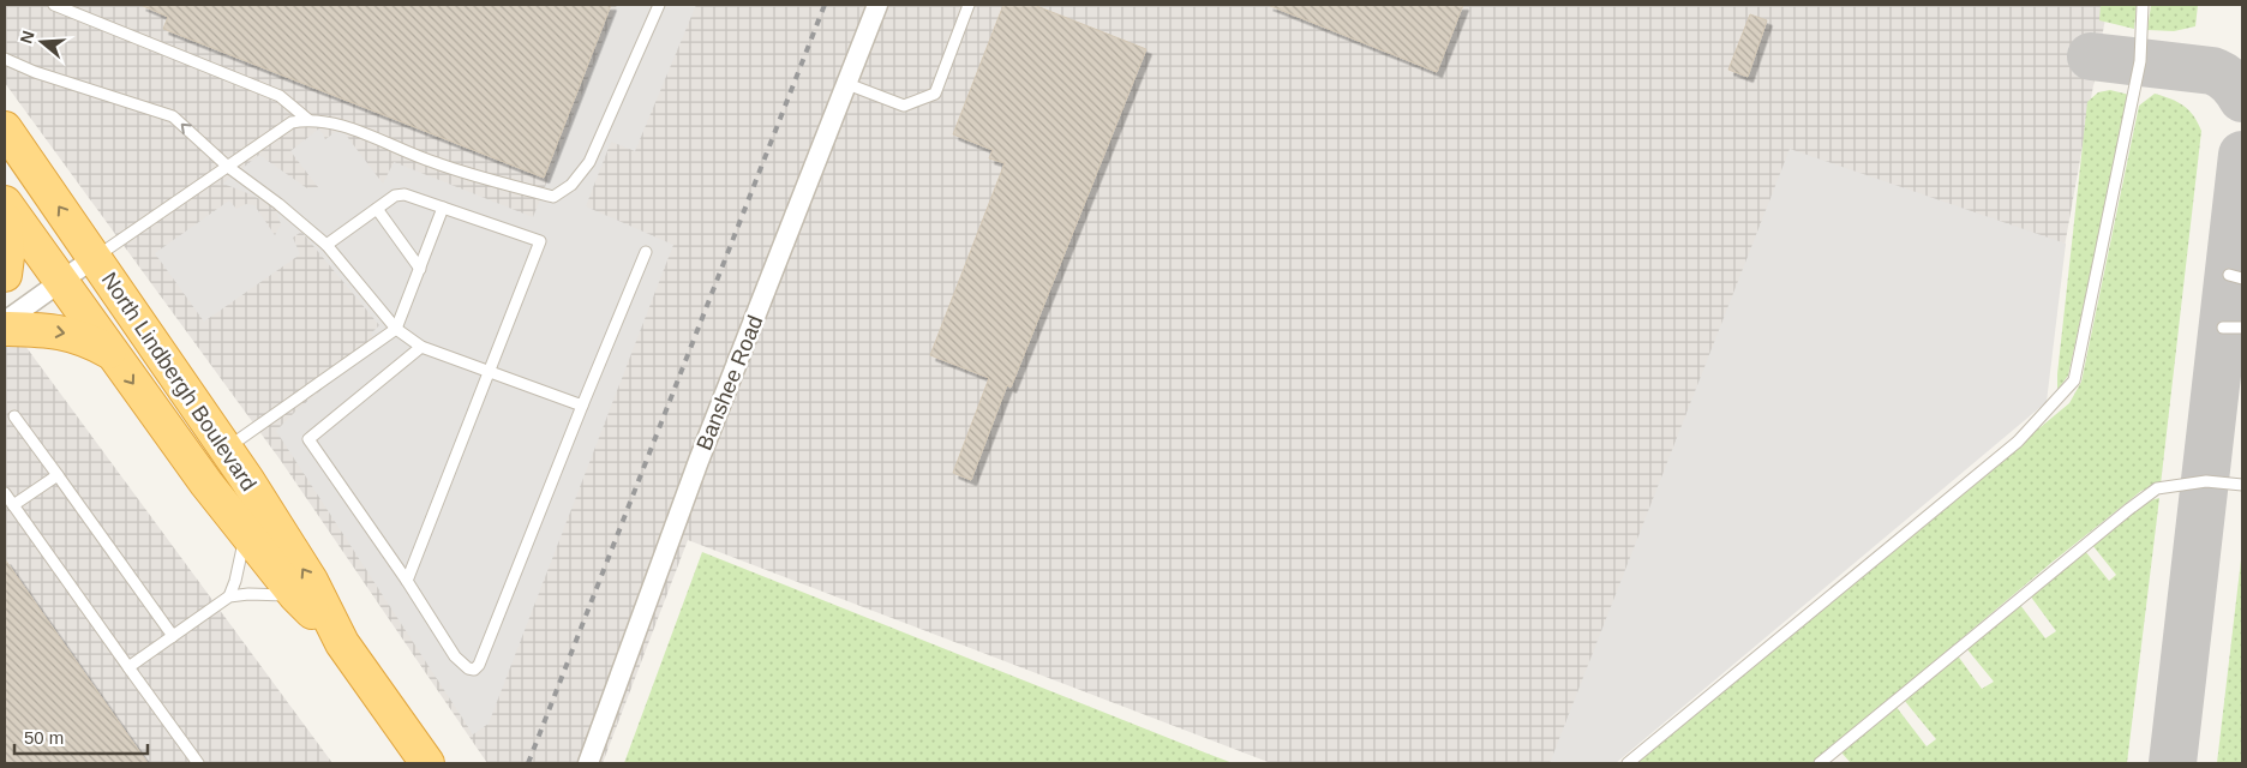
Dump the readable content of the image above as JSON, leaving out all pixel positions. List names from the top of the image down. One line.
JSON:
{"streets":{"highway":["North Lindbergh Boulevard"],"street":["Banshee Road"]},"scale_bar":"50 m","north":"left"}
